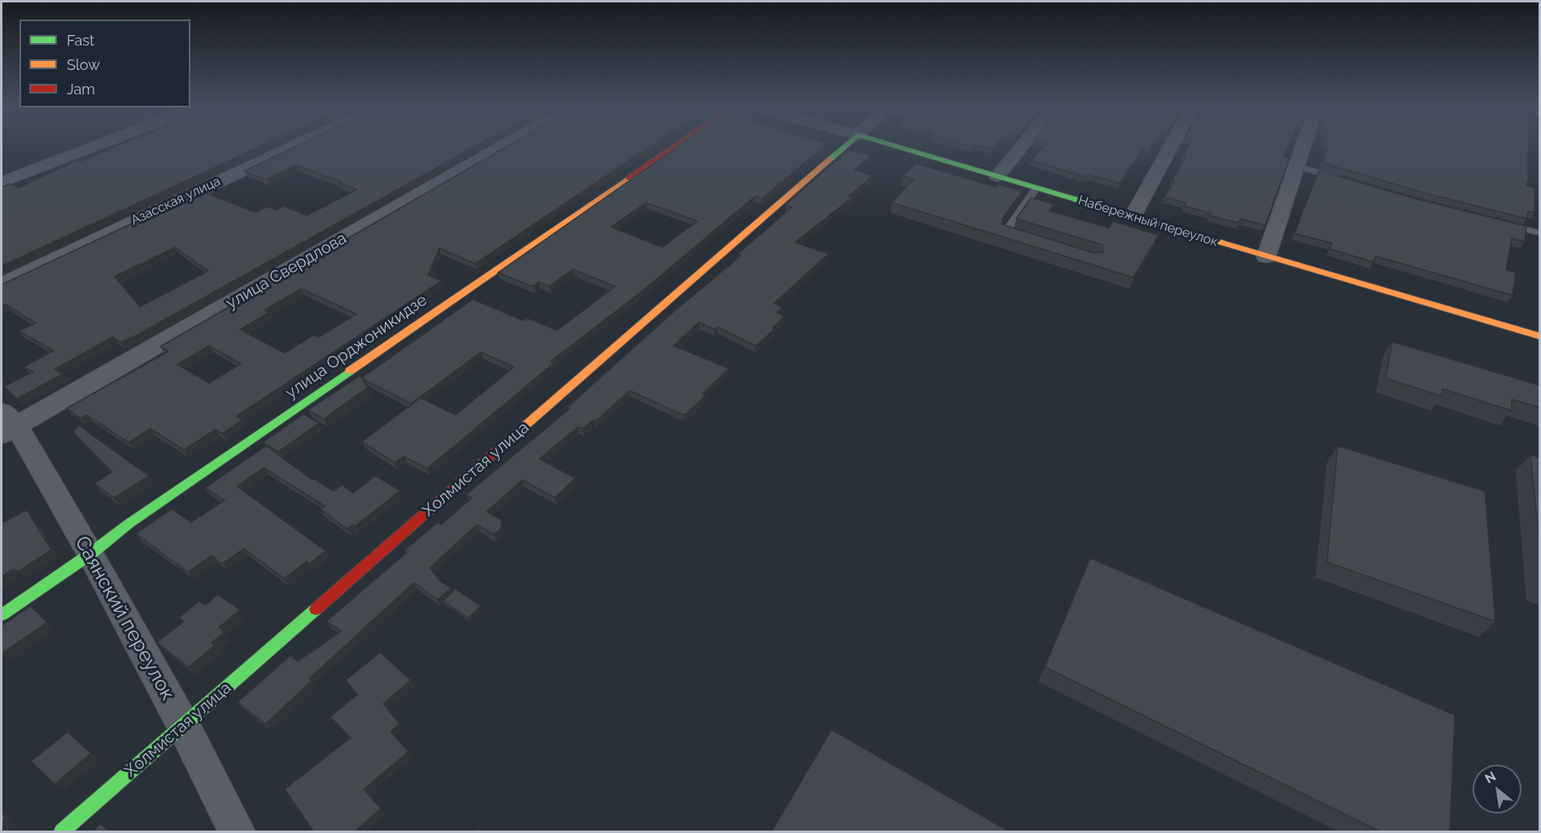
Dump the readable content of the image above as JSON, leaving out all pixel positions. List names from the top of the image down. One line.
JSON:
{"streets":{"street":["Азасская улица","Набережный переулок","улица Свердлова","улица Орджоникидзе","Холмистая улица","Саянский переулок"]},"crossings":[["улица Свердлова","Саянский переулок"],["улица Орджоникидзе","Саянский переулок"],["Холмистая улица","Саянский переулок"]],"legend":["Fast","Slow","Jam"],"north":"top left"}
